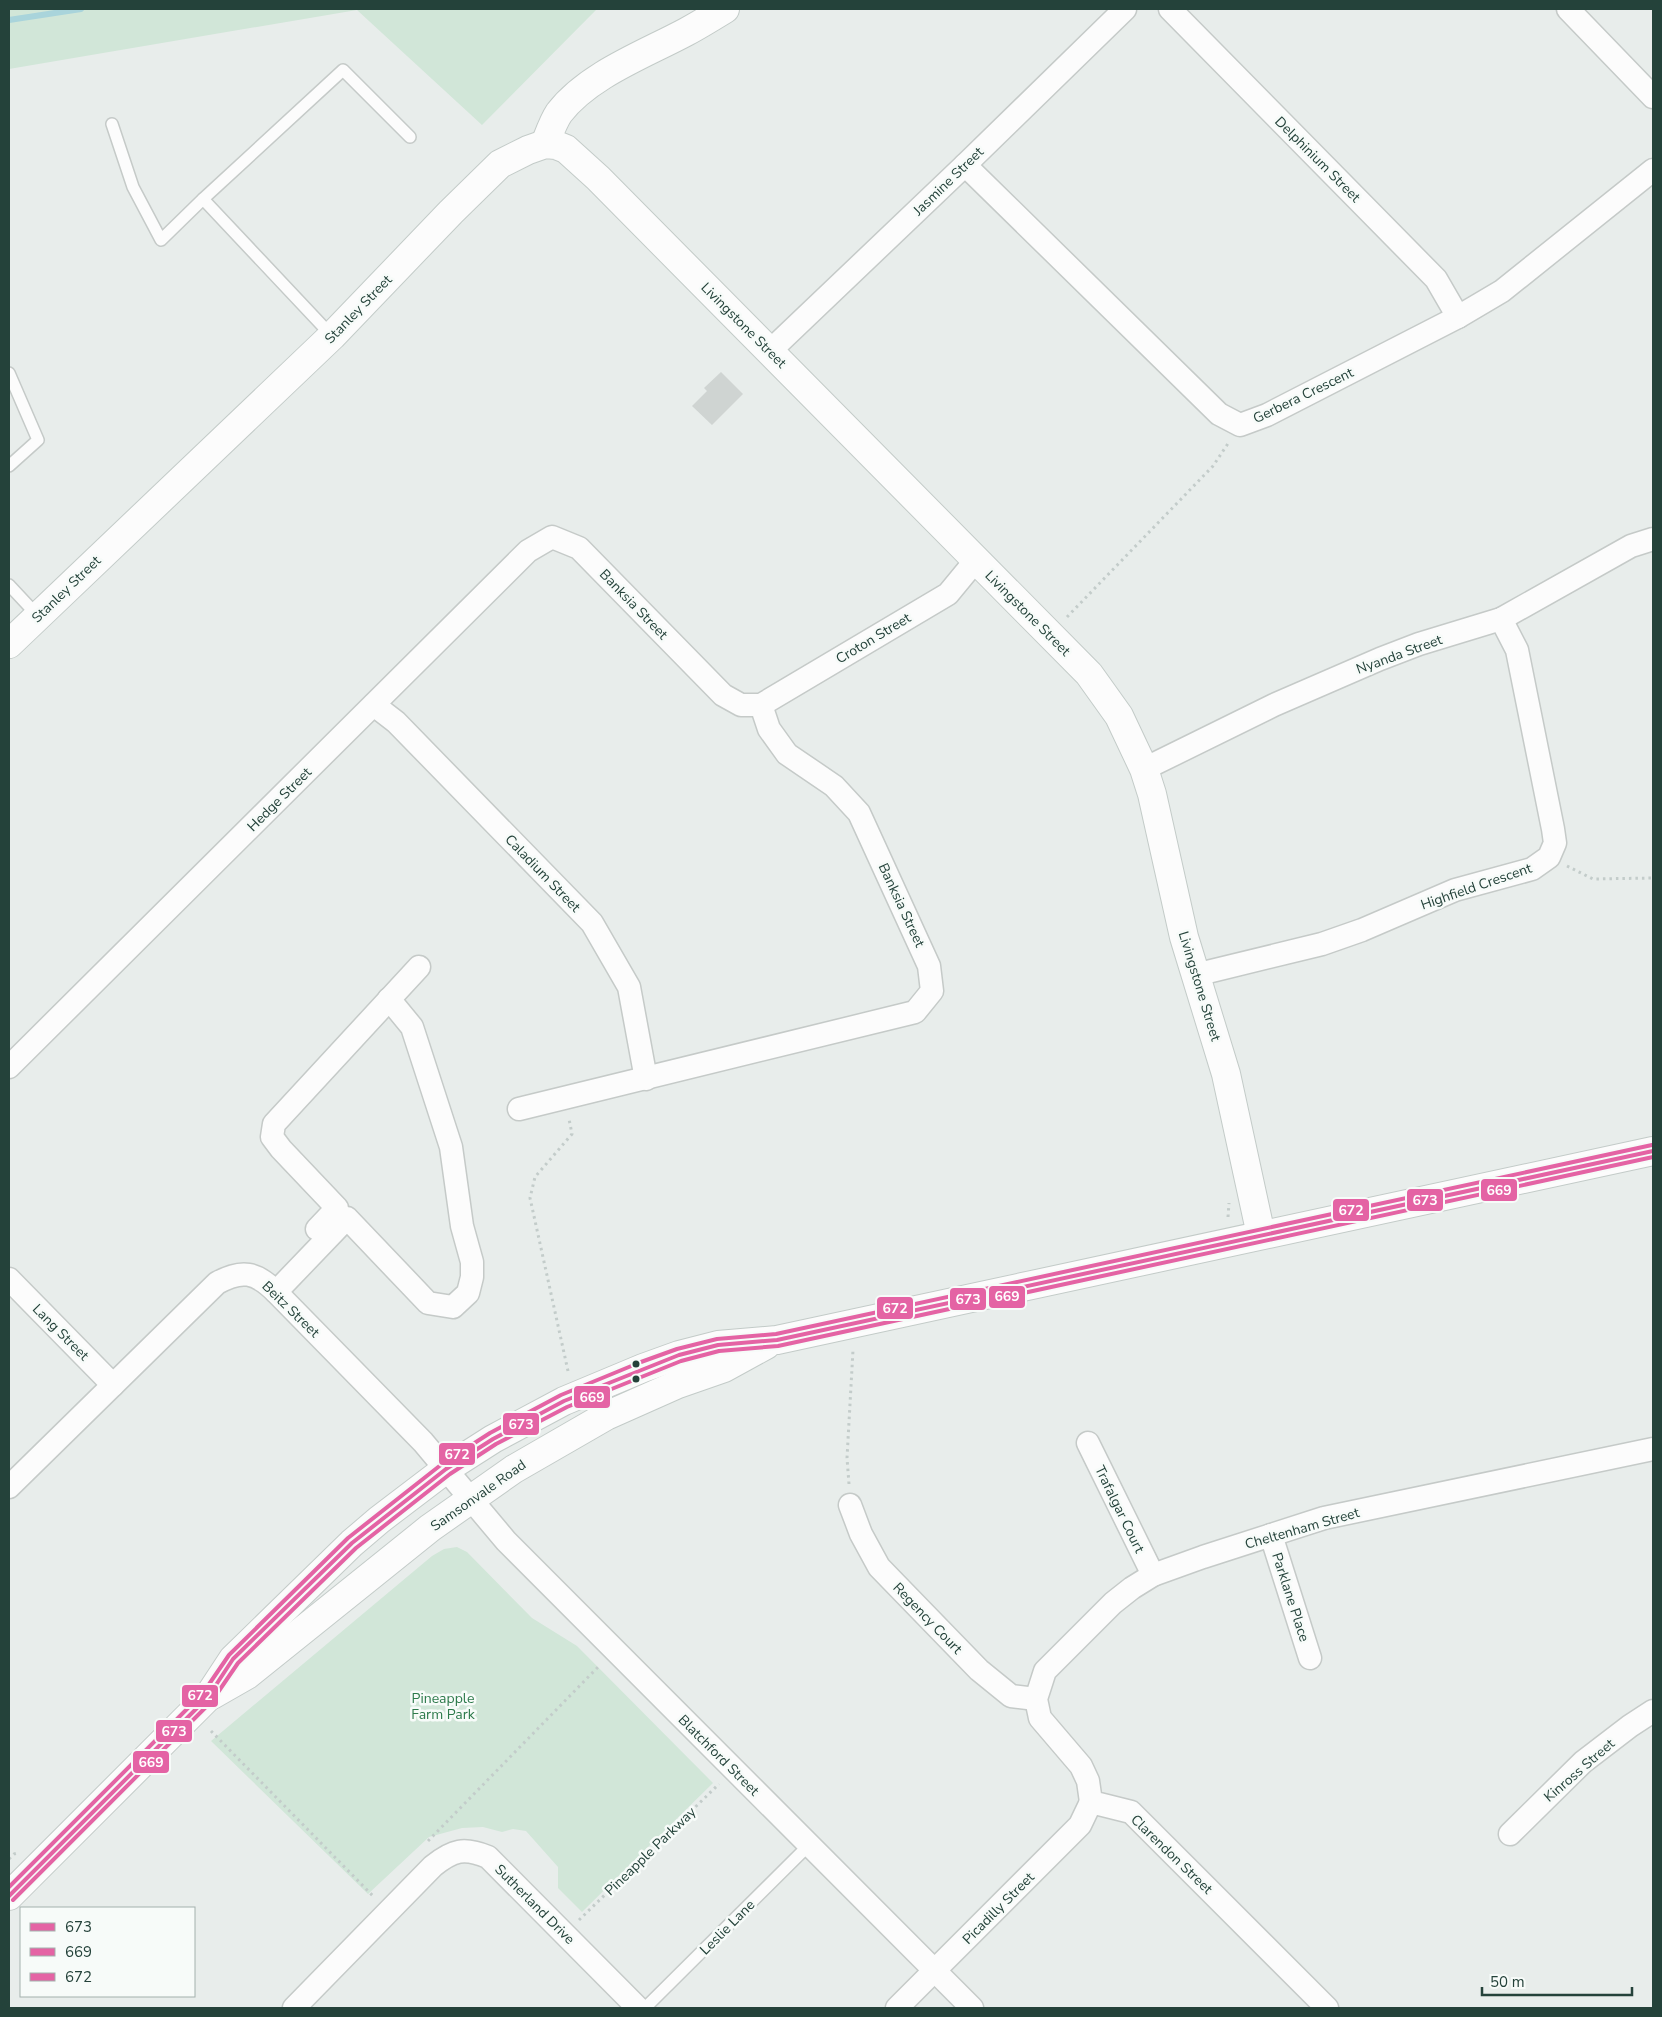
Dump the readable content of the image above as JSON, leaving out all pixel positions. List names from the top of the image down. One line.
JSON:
{"streets":{"main road":["Stanley Street","Livingstone Street","Samsonvale Road"],"street":["Delphinium Street","Jasmine Street","Gerbera Crescent","Banksia Street","Croton Street","Nyanda Street","Hedge Street","Caladium Street","Highfield Crescent","Beitz Street","Lang Street","Trafalgar Court","Cheltenham Street","Parklane Place","Regency Court","Blatchford Street","Kinross Street","Clarendon Street","Sutherland Drive","Picadilly Street"],"lane":["Leslie Lane"],"path":["Pineapple Parkway"]},"crossings":[["Delphinium Street","Gerbera Crescent"],["Jasmine Street","Livingstone Street"],["Jasmine Street","Gerbera Crescent"],["Stanley Street","Livingstone Street"],["Livingstone Street","Croton Street"],["Livingstone Street","Nyanda Street"],["Livingstone Street","Highfield Crescent"],["Livingstone Street","Samsonvale Road"],["Banksia Street","Croton Street"],["Banksia Street","Hedge Street"],["Banksia Street","Caladium Street"],["Nyanda Street","Highfield Crescent"],["Hedge Street","Caladium Street"],["Beitz Street","Lang Street"],["Beitz Street","Samsonvale Road"],["Beitz Street","Blatchford Street"],["Samsonvale Road","Blatchford Street"],["Trafalgar Court","Cheltenham Street"],["Cheltenham Street","Parklane Place"],["Cheltenham Street","Regency Court"],["Blatchford Street","Picadilly Street"],["Blatchford Street","Leslie Lane"],["Clarendon Street","Picadilly Street"]],"parks":["Pineapple Farm Park"],"lines":["transit line 672","transit line 673","transit line 669"],"legend":["673","669","672"],"scale_bar":"50 m"}
